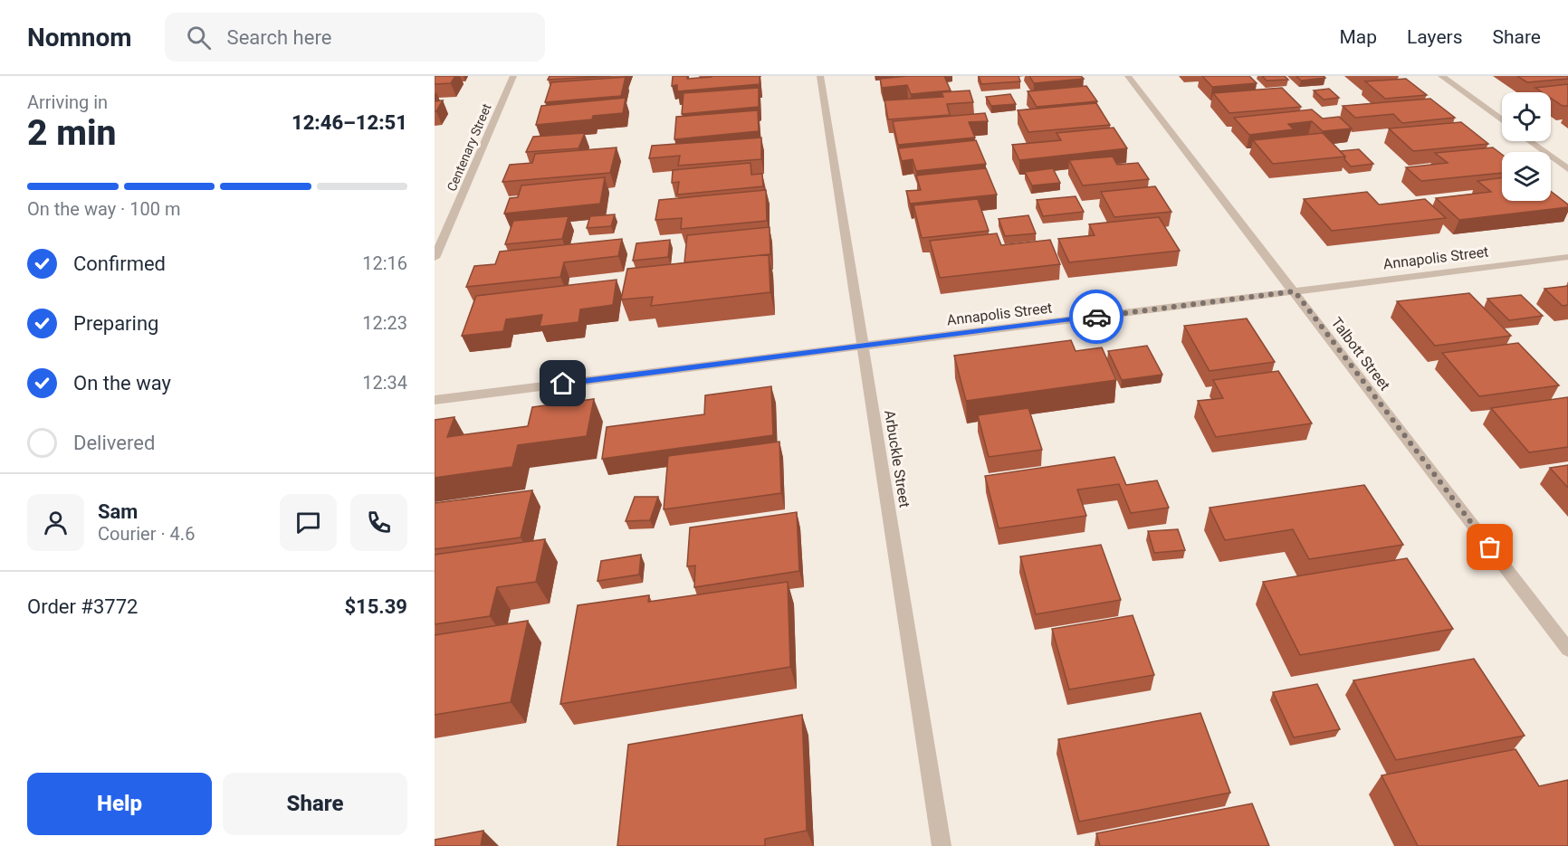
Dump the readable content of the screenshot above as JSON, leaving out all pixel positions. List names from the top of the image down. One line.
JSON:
{"streets":{"street":["Centenary Street","Annapolis Street","Talbott Street","Arbuckle Street"]},"crossings":[["Annapolis Street","Talbott Street"],["Annapolis Street","Arbuckle Street"]],"page":{"header":"Nomnom","search":"Search here","nav":["Map","Layers","Share"],"heading":["2 min","Arriving in","12:46–12:51"],"panel":["Sam","Courier · 4.6","Order #3772","$15.39"],"bar":"On the way · 100 m","list":[["Confirmed","12:16"],["Preparing","12:23"],["On the way","12:34"],"Delivered"],"buttons":["Help","Share"]}}
